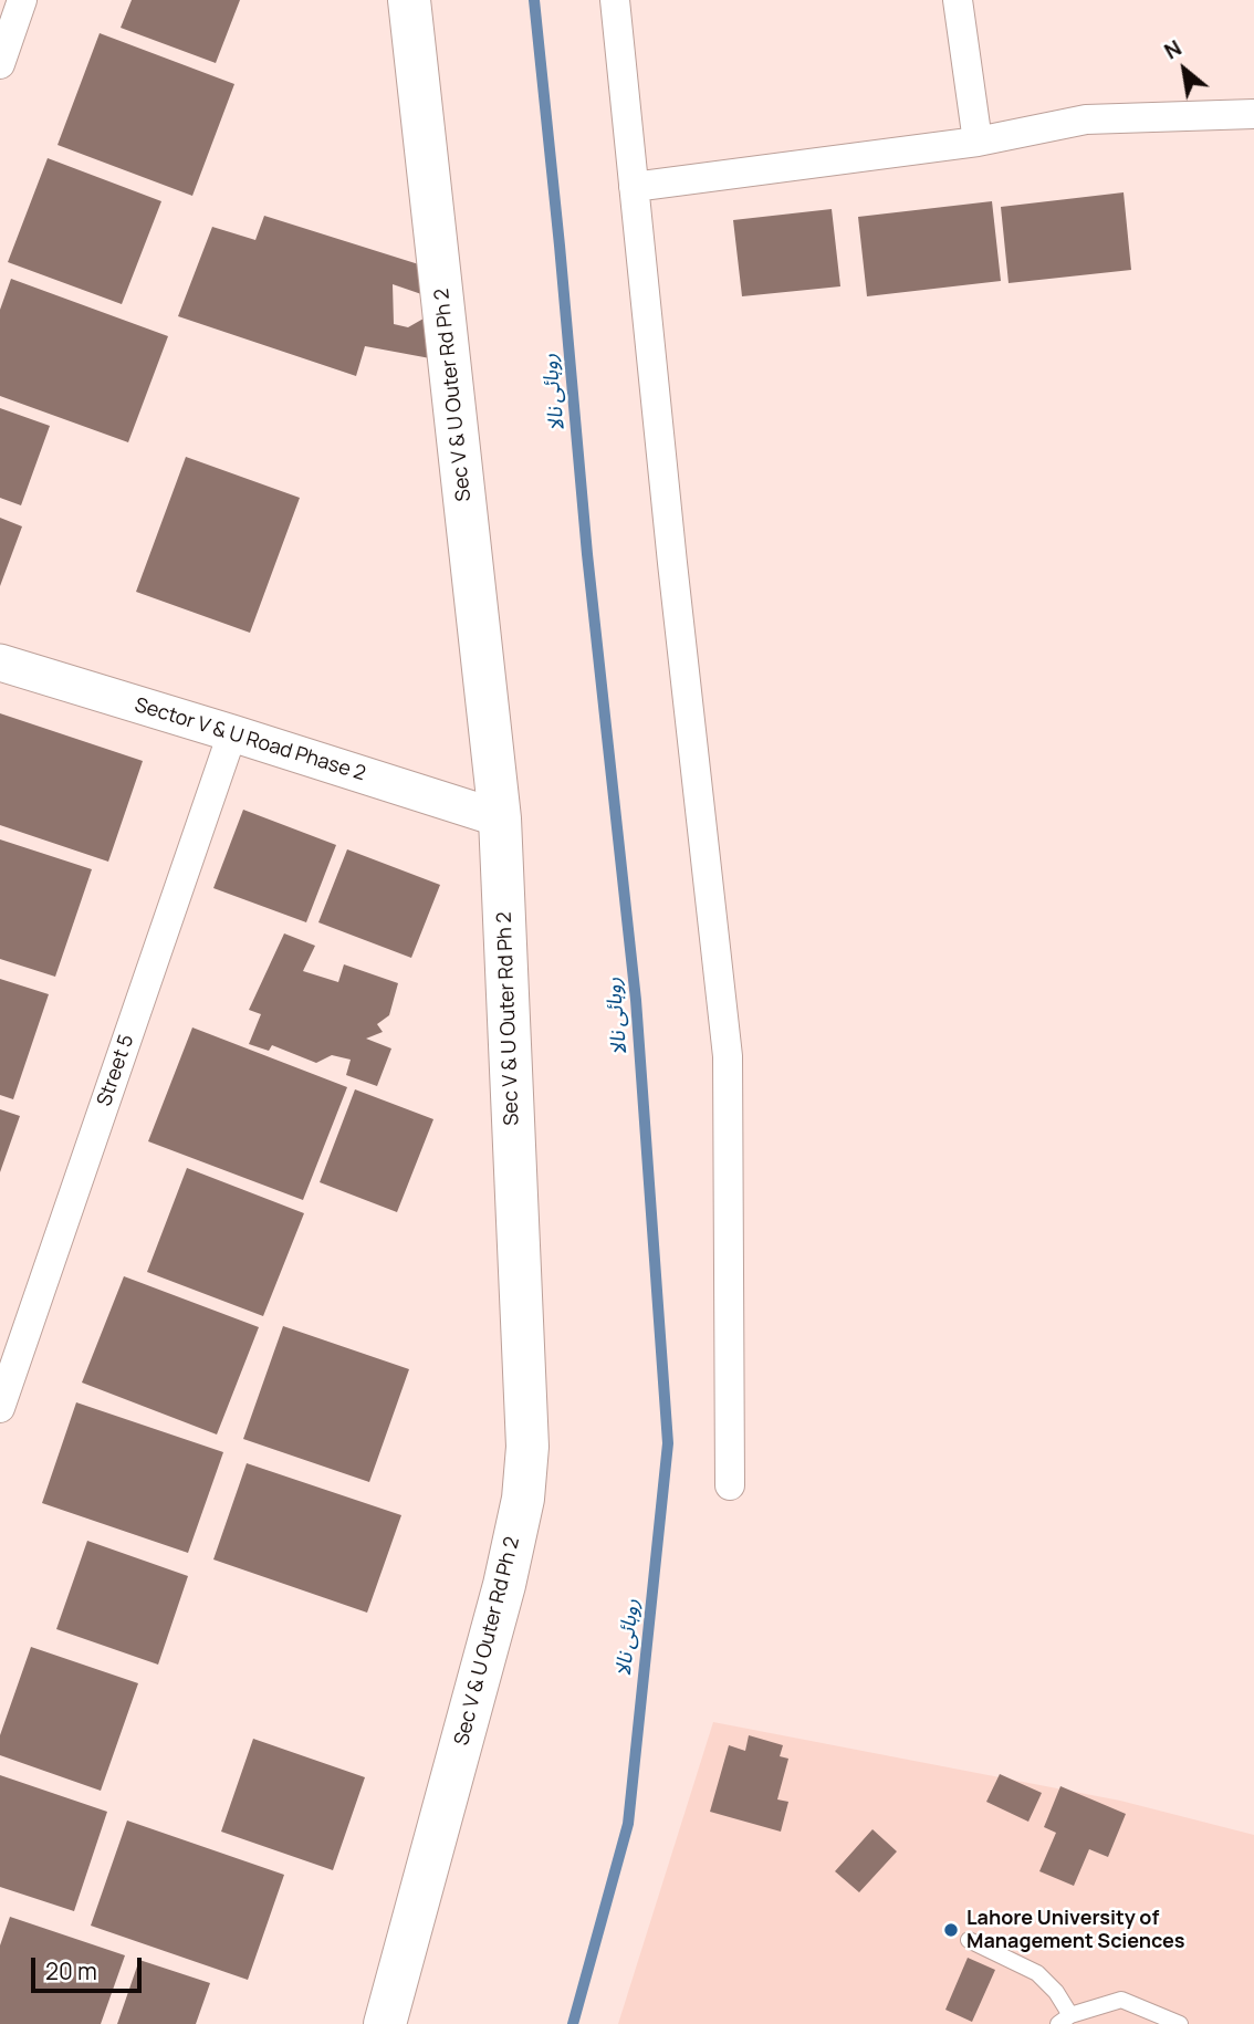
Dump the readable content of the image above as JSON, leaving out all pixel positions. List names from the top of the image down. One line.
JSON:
{"streets":{"main road":["Sec V & U Outer Rd Ph 2"],"street":["Sector V & U Road Phase 2","Street 5"]},"crossings":[["Sec V & U Outer Rd Ph 2","Sector V & U Road Phase 2"],["Sector V & U Road Phase 2","Street 5"]],"water":["روہائی نالا"],"places":["Lahore University of Management Sciences"],"scale_bar":"20 m","north":"top left"}
